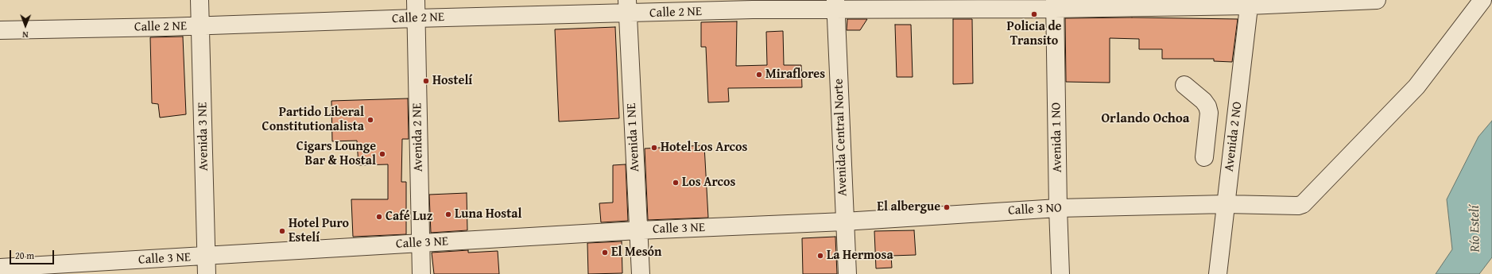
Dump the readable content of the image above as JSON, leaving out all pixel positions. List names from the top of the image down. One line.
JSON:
{"streets":{"street":["Calle 2 NE","Avenida 3 NE","Avenida 2 NO","Avenida 2 NE","Avenida 1 NE","Avenida Central Norte","Avenida 1 NO","Calle 3 NO","Calle 3 NE"]},"crossings":[["Calle 2 NE","Avenida 3 NE"],["Calle 2 NE","Avenida 2 NO"],["Calle 2 NE","Avenida 2 NE"],["Calle 2 NE","Avenida 1 NE"],["Calle 2 NE","Avenida Central Norte"],["Calle 2 NE","Avenida 1 NO"],["Avenida 3 NE","Calle 3 NE"],["Avenida 2 NO","Calle 3 NO"],["Avenida 2 NE","Calle 3 NE"],["Avenida 1 NE","Calle 3 NE"],["Avenida Central Norte","Calle 3 NO"],["Avenida Central Norte","Calle 3 NE"],["Avenida 1 NO","Calle 3 NO"],["Calle 3 NO","Calle 3 NE"]],"districts":["Orlando Ochoa"],"water":["Río Estelí"],"places":["Policia de Transito","Miraflores","Hostelí","Partido Liberal Constitutionalista","Hotel Los Arcos","Cigars Lounge Bar & Hostal","Los Arcos","El albergue","Luna Hostal","Café Luz","Hotel Puro Estelí","El Mesón","La Hermosa"],"scale_bar":"20 m","north":"bottom"}
